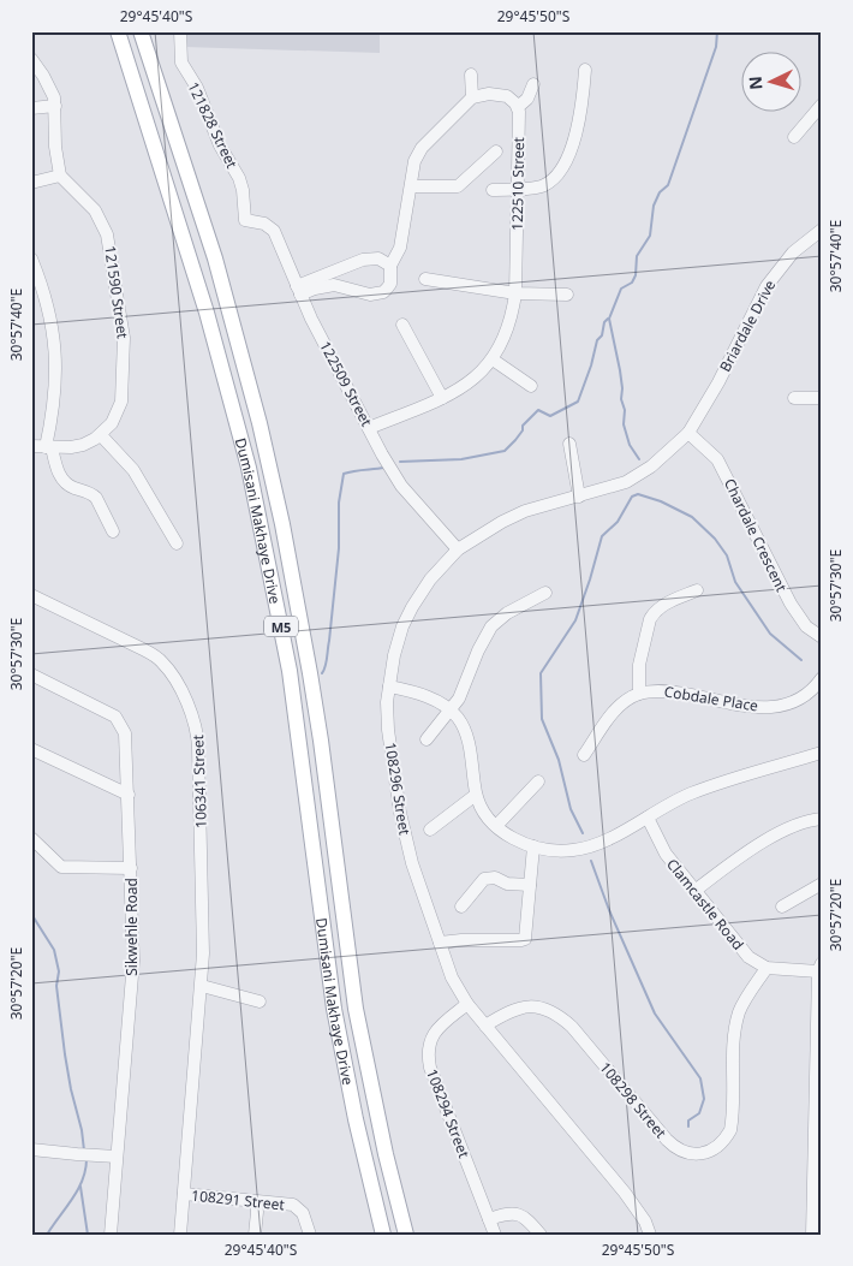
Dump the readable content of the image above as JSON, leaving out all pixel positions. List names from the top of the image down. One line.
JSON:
{"streets":{"main road":["Dumisani Makhaye Drive","M5"],"street":["121828 Street","122510 Street","121590 Street","Briardale Drive","122509 Street","Chardale Crescent","Cobdale Place","106341 Street","108296 Street","Clamcastle Road","Sikwehle Road","108298 Street","108294 Street","108291 Street"]},"crossings":[["121828 Street","122509 Street"],["122510 Street","122509 Street"],["Briardale Drive","Chardale Crescent"],["Briardale Drive","108296 Street"],["122509 Street","108296 Street"],["Chardale Crescent","108296 Street"],["106341 Street","108291 Street"],["108296 Street","108298 Street"],["108296 Street","108294 Street"],["Clamcastle Road","108298 Street"]],"north":"left","coordinates":["29°45'40\"S","29°45'50\"S","30°57'40\"E","30°57'30\"E","30°57'20\"E"]}
